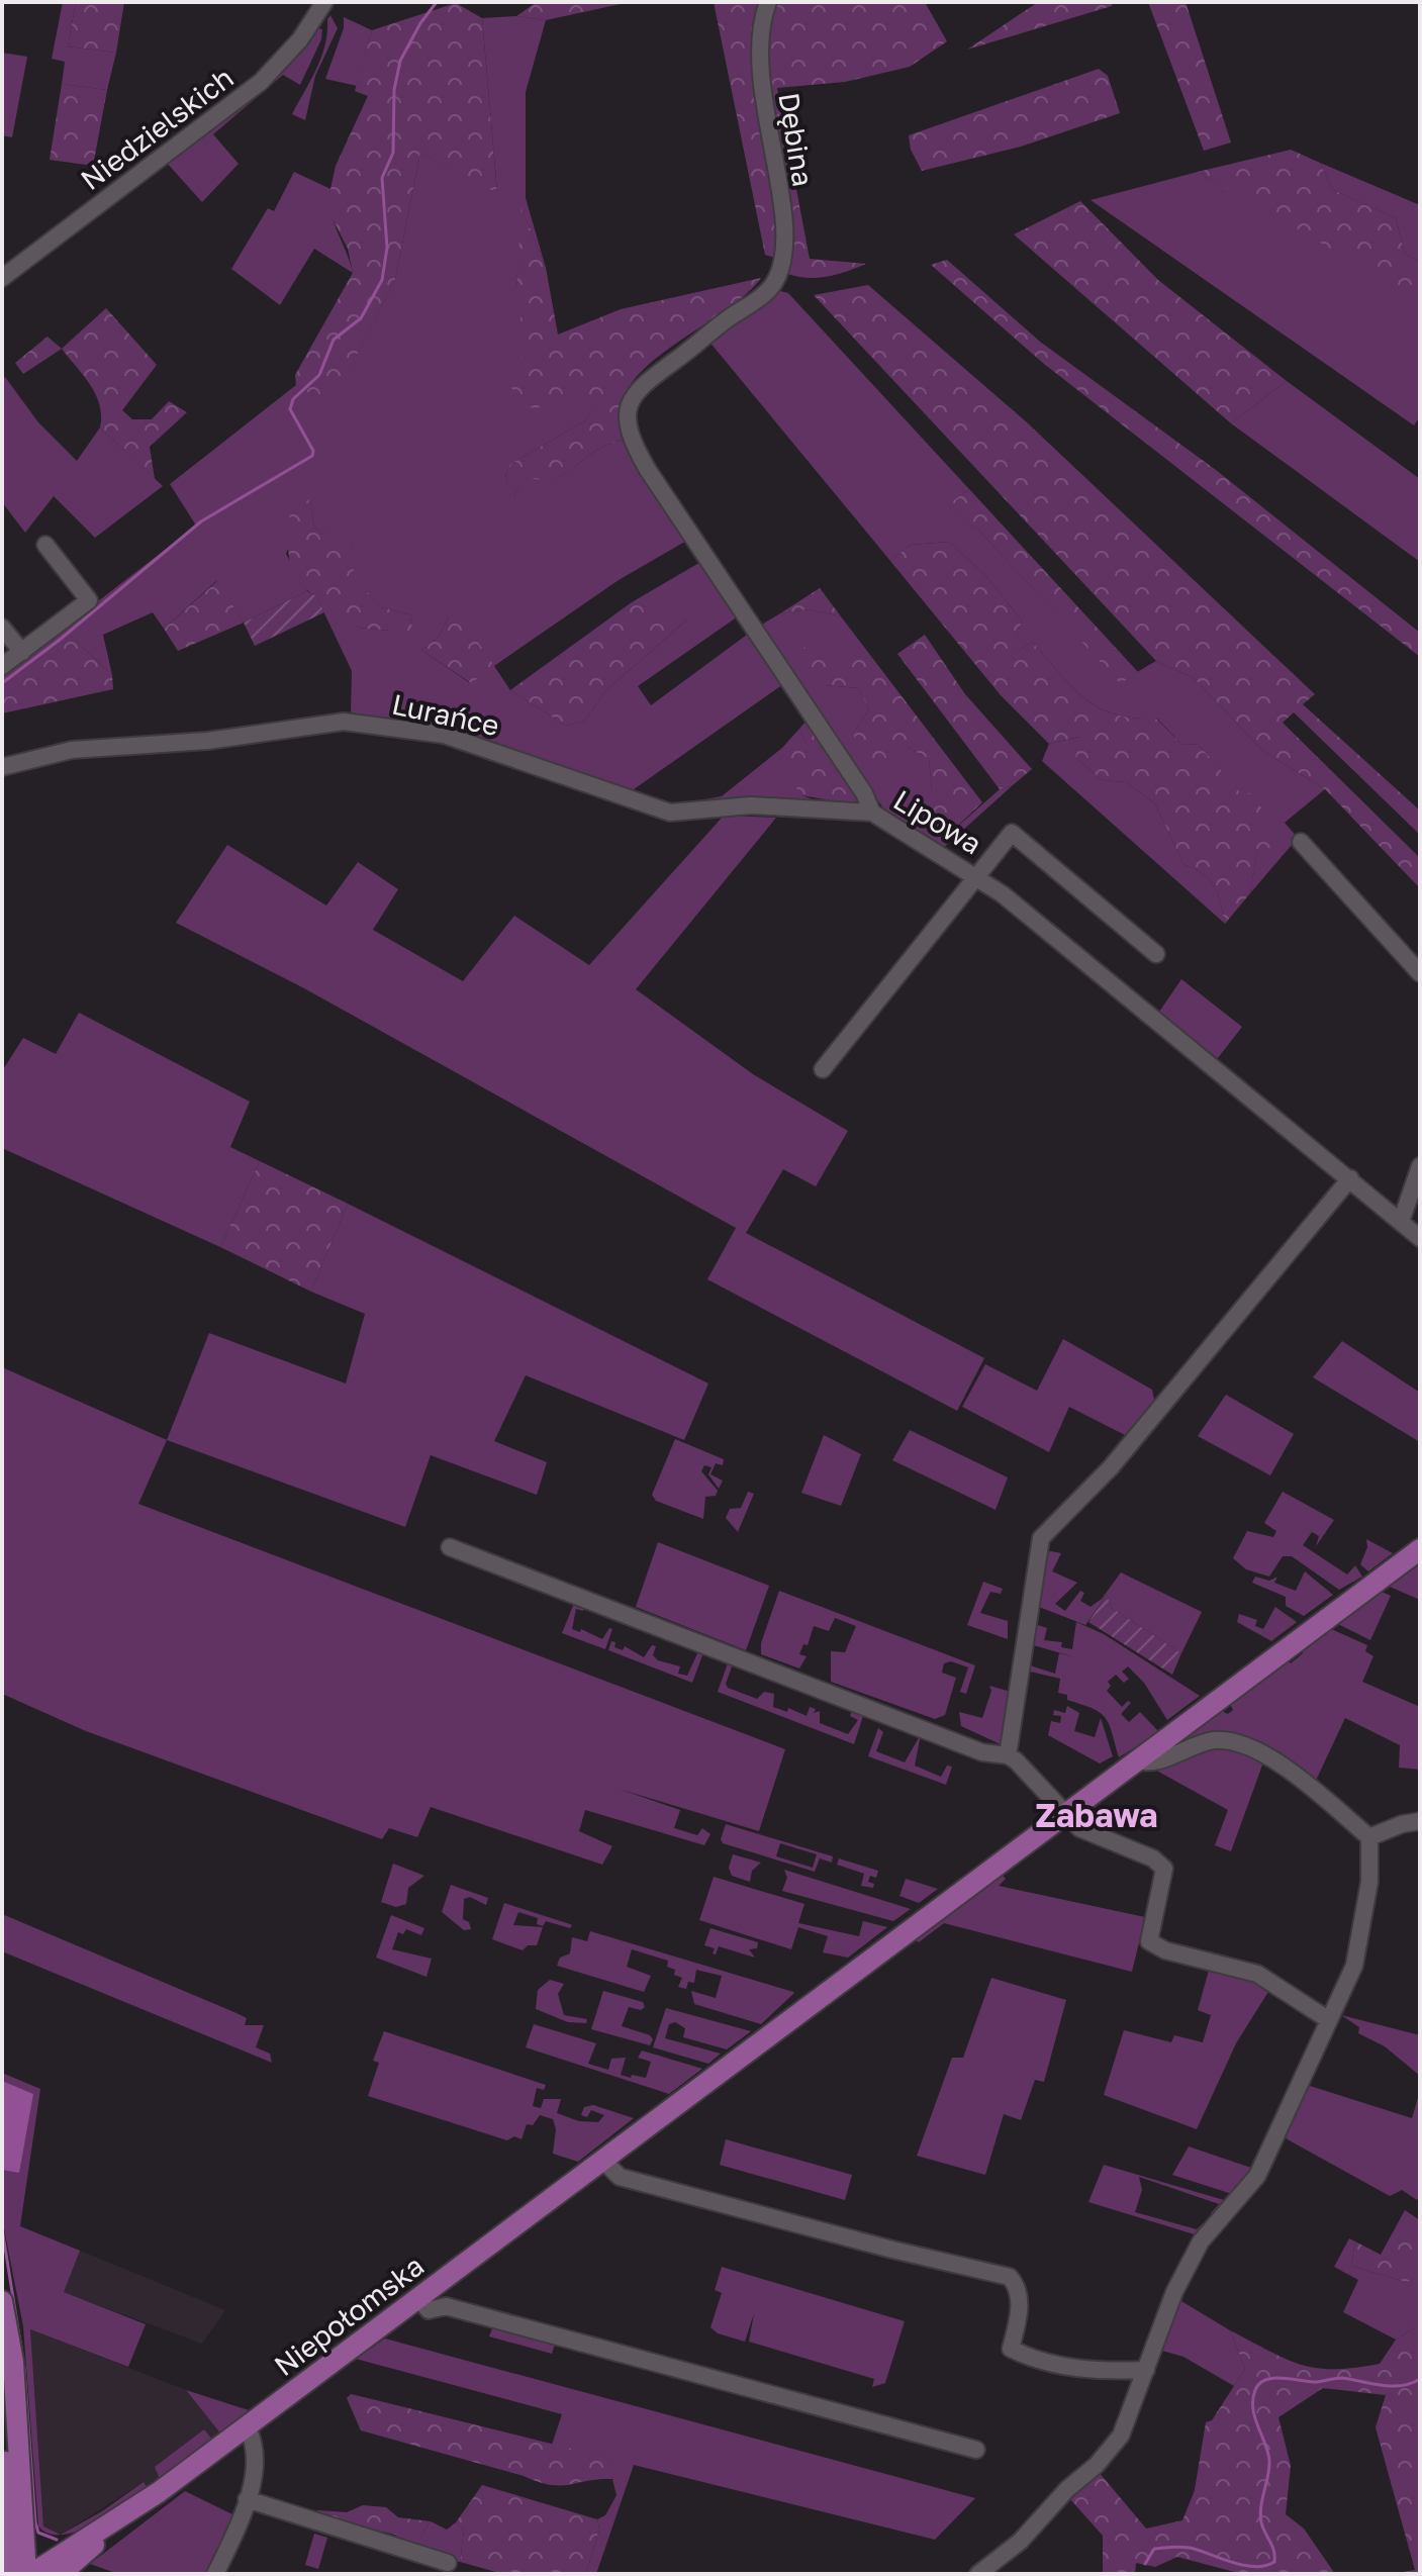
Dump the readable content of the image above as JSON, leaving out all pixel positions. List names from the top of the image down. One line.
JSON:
{"streets":{"main road":["Niepołomska"],"street":["Niedzielskich","Dębina","Lurańce","Lipowa"]},"crossings":[["Dębina","Lipowa"],["Lurańce","Lipowa"]],"districts":["Zabawa"]}
